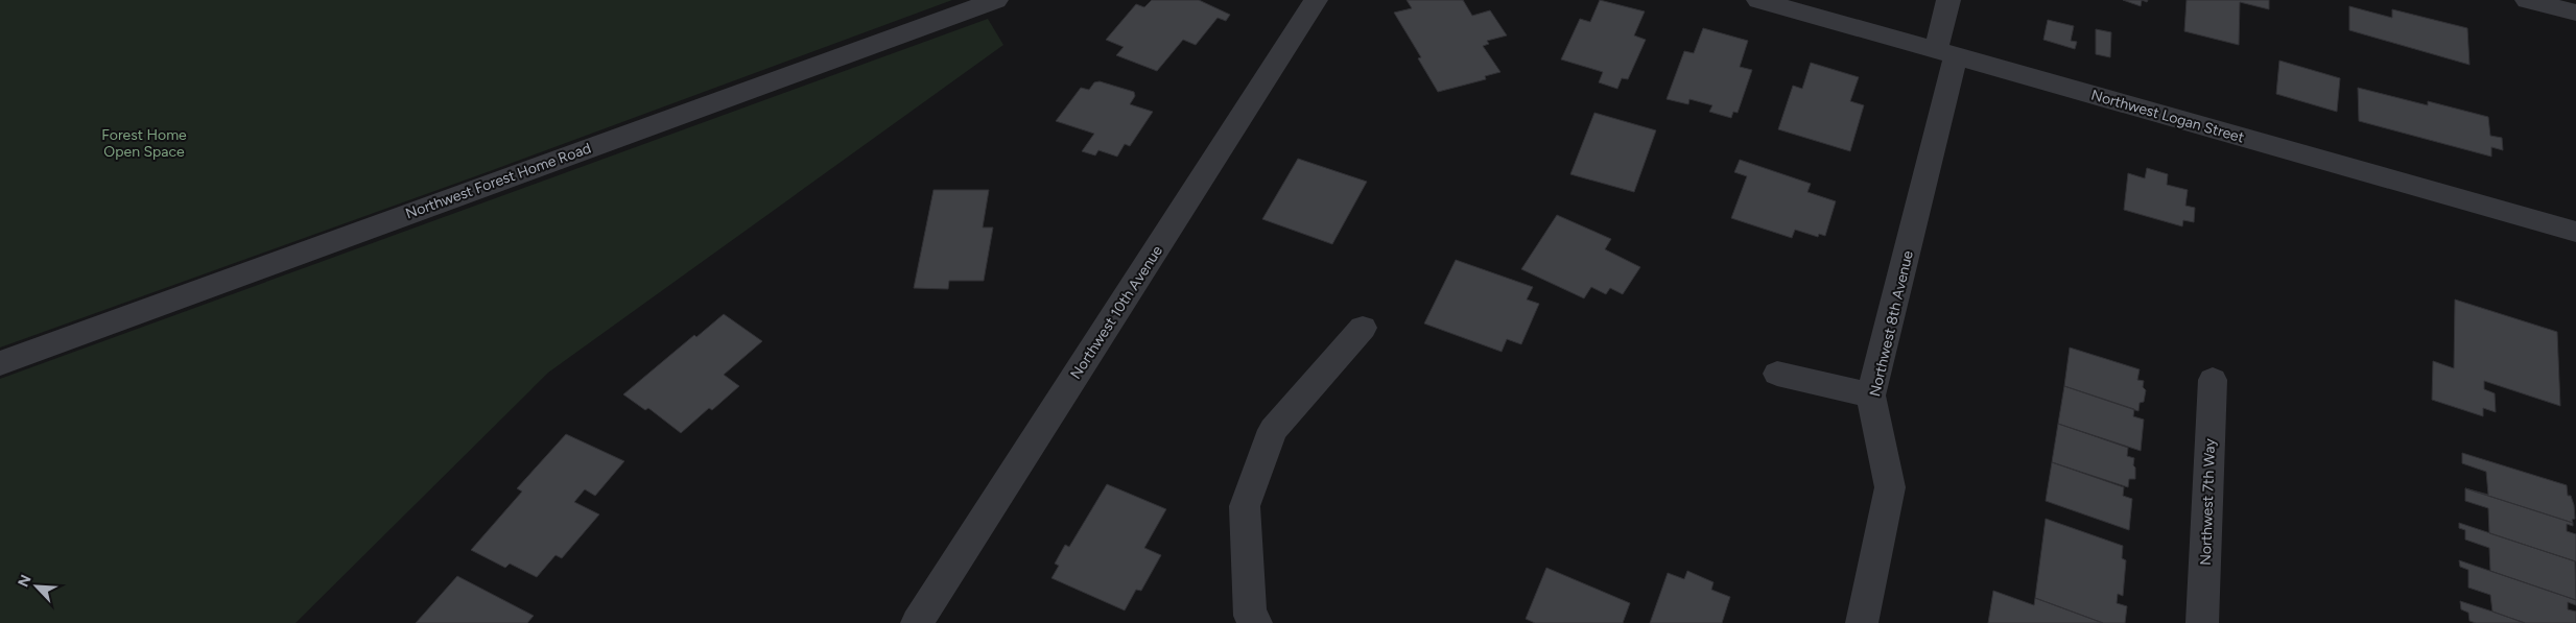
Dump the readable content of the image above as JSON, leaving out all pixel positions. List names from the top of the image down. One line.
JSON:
{"streets":{"street":["Northwest Logan Street","Northwest Forest Home Road","Northwest 10th Avenue","Northwest 8th Avenue","Northwest 7th Way"]},"crossings":[["Northwest Logan Street","Northwest 8th Avenue"]],"parks":["Forest Home Open Space"],"north":"top left"}
